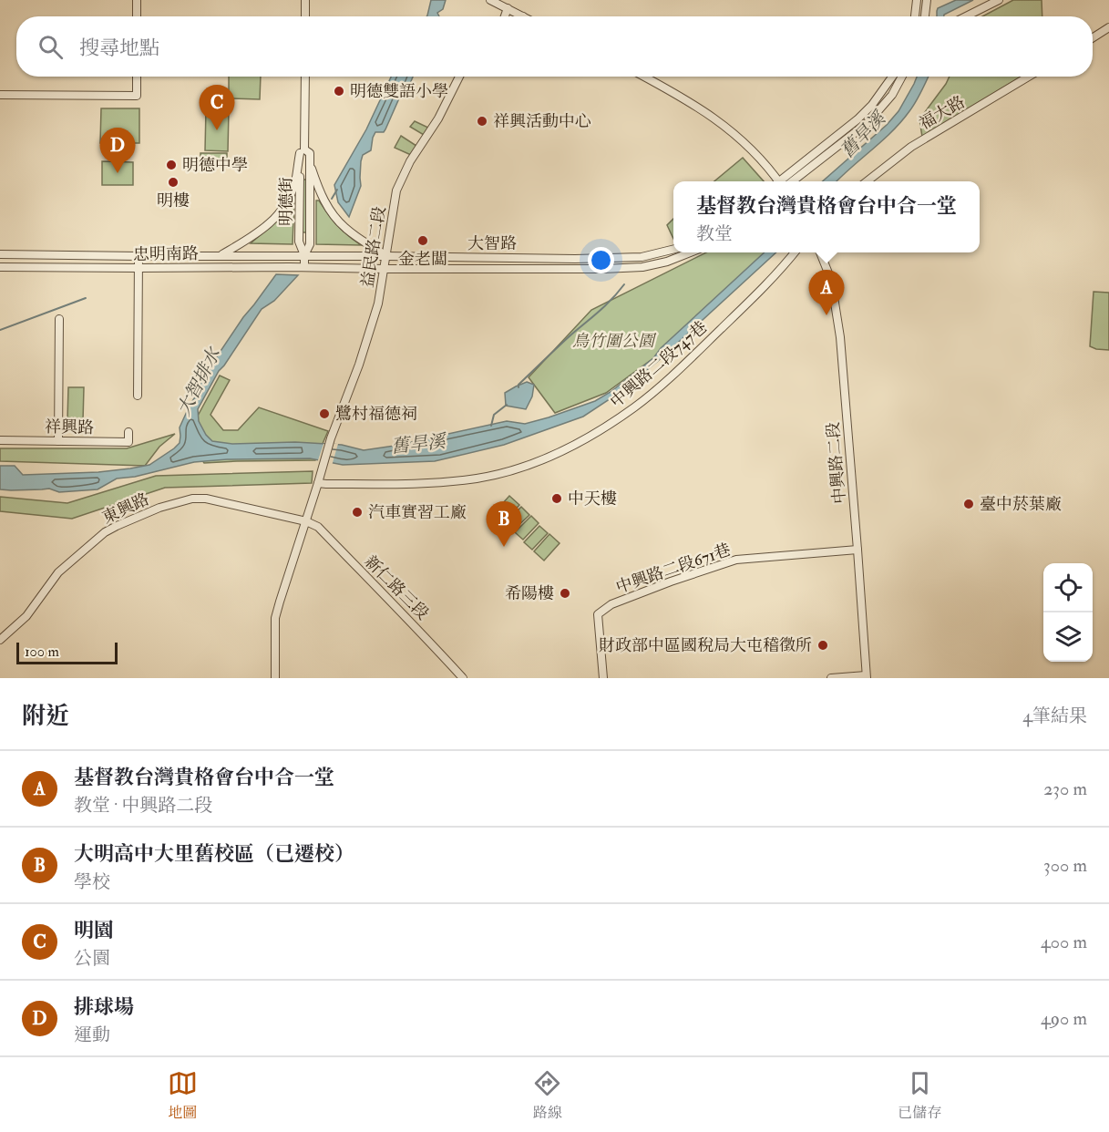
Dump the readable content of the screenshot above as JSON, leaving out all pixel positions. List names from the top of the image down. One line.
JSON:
{"streets":{"street":["福大路","明德街","大智路","益民路二段","忠明南路","中興路二段747巷","祥興路","中興路二段","東興路","中興路二段671巷","新仁路三段"]},"crossings":[["明德街","大智路"],["明德街","忠明南路"],["大智路","益民路二段"],["大智路","忠明南路"],["益民路二段","中興路二段747巷"],["中興路二段","中興路二段671巷"],["東興路","新仁路三段"]],"water":["舊旱溪","大智排水"],"parks":["鳥竹圍公園"],"places":["明德雙語小學","祥興活動中心","明德中學","明樓","金老闆","鷺村福德祠","中天樓","臺中菸葉廠","汽車實習工廠","希陽樓","財政部中區國稅局大屯稽徵所"],"scale_bar":"100 m","page":{"search":"搜尋地點","pins":["C","D","A","B"],"popup":["基督教台灣貴格會台中合一堂","教堂"],"scale":"100 m","heading":["附近","4筆結果"],"list":[{"mark":"A","name":"基督教台灣貴格會台中合一堂","note":"教堂 · 中興路二段","value":"230 m"},{"mark":"B","name":"大明高中大里舊校區（已遷校）","note":"學校","value":"300 m"},{"mark":"C","name":"明園","note":"公園","value":"400 m"},{"mark":"D","name":"排球場","note":"運動","value":"490 m"}],"nav":["地圖","路線","已儲存"]}}
